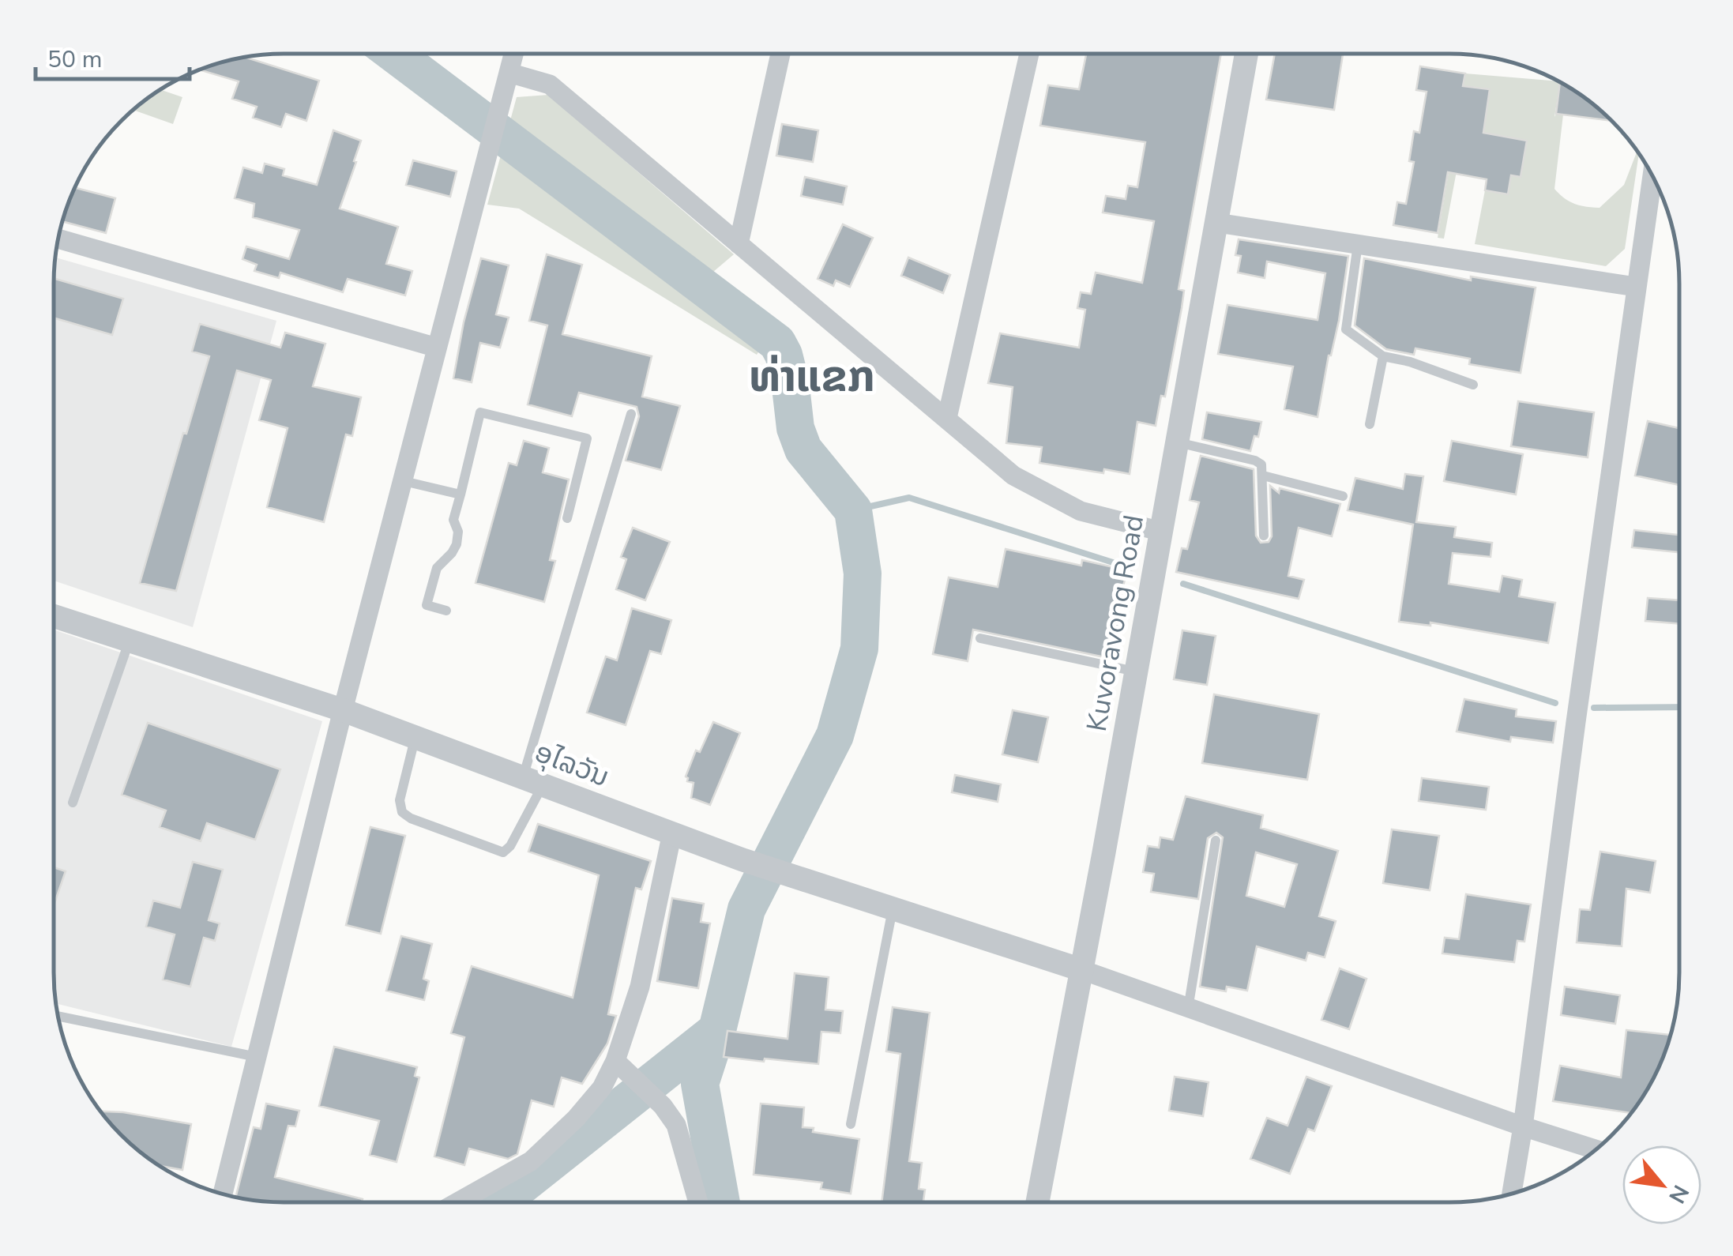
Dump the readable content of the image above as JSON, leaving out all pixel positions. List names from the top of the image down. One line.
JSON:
{"streets":{"street":["Kuvoravong Road","ອຸໄລວັນ"]},"crossings":[["Kuvoravong Road","ອຸໄລວັນ"]],"districts":["ທ່າແຂກ"],"scale_bar":"50 m","north":"bottom right"}
